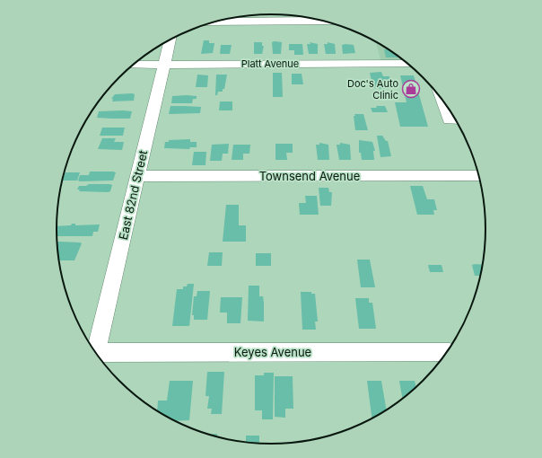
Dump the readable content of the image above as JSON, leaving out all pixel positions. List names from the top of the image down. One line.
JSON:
{"streets":{"street":["Platt Avenue","Townsend Avenue","East 82nd Street","Keyes Avenue"]},"crossings":[["Platt Avenue","East 82nd Street"],["Townsend Avenue","East 82nd Street"]],"places":{"shop":["Doc's Auto Clinic"]}}
